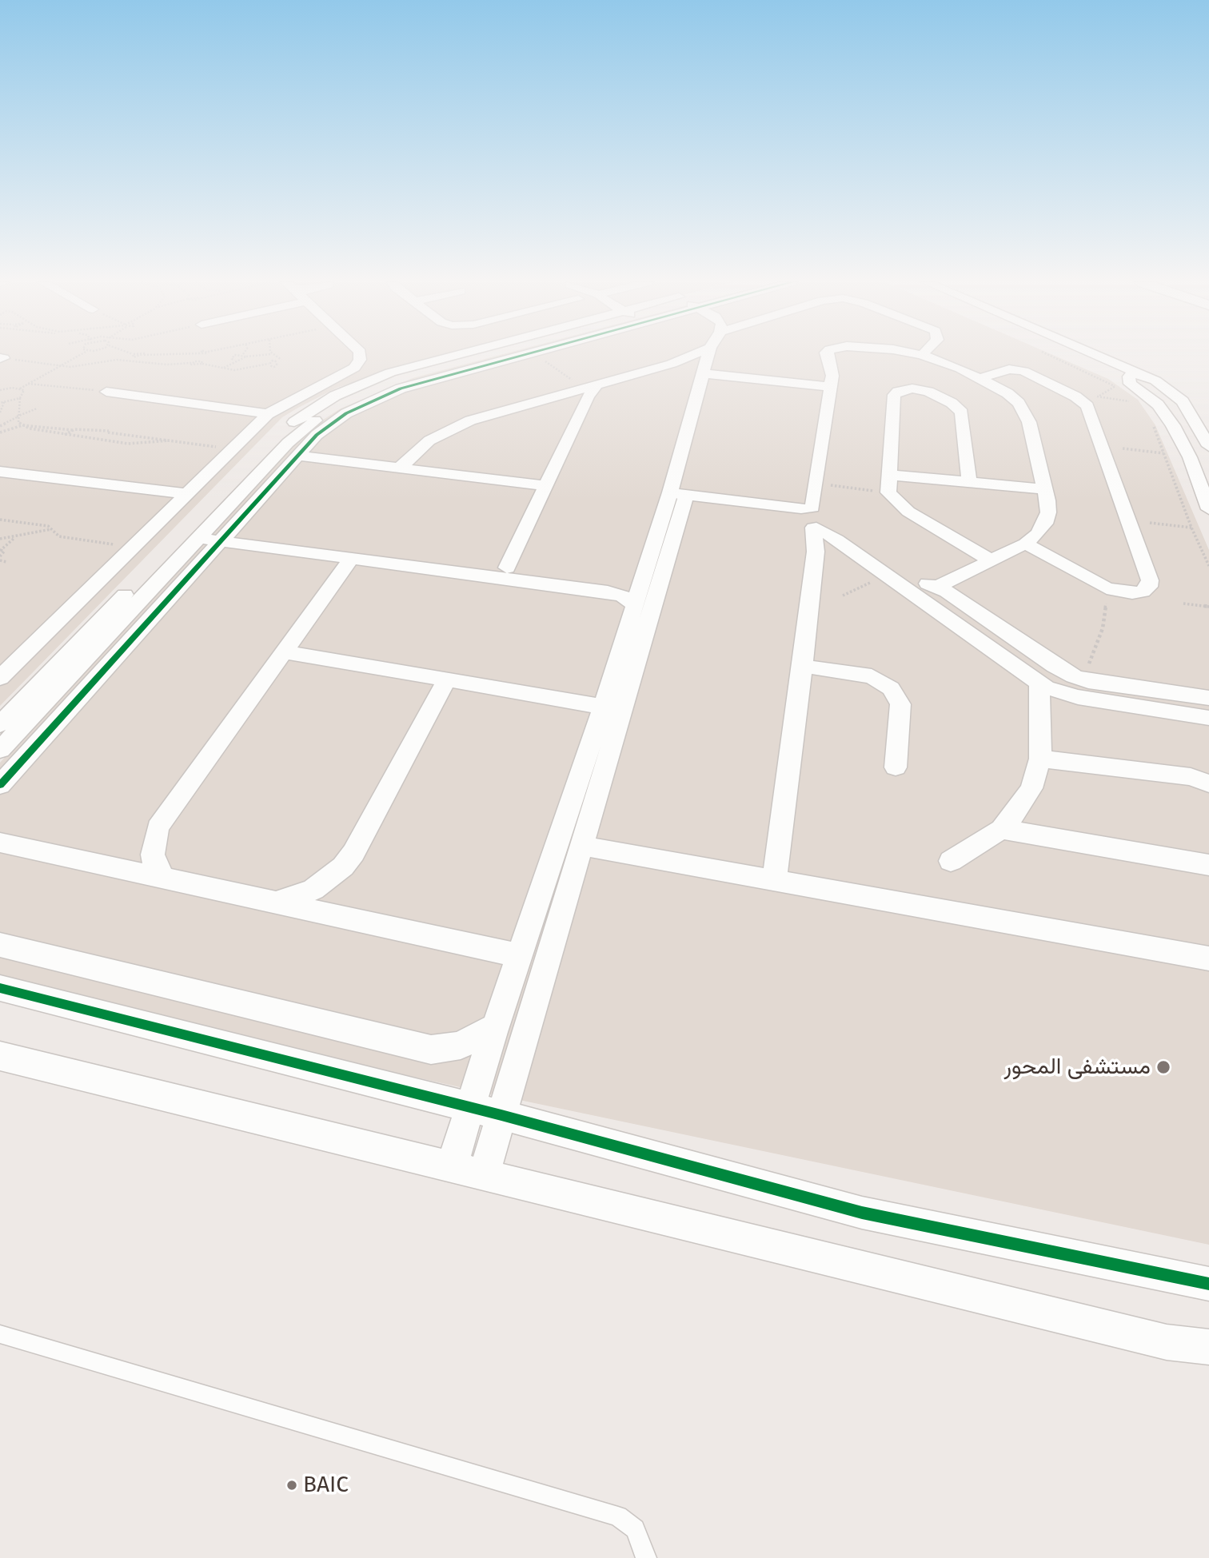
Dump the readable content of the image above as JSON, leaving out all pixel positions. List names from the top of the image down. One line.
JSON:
{"places":["مستشفى المحور","BAIC"]}
